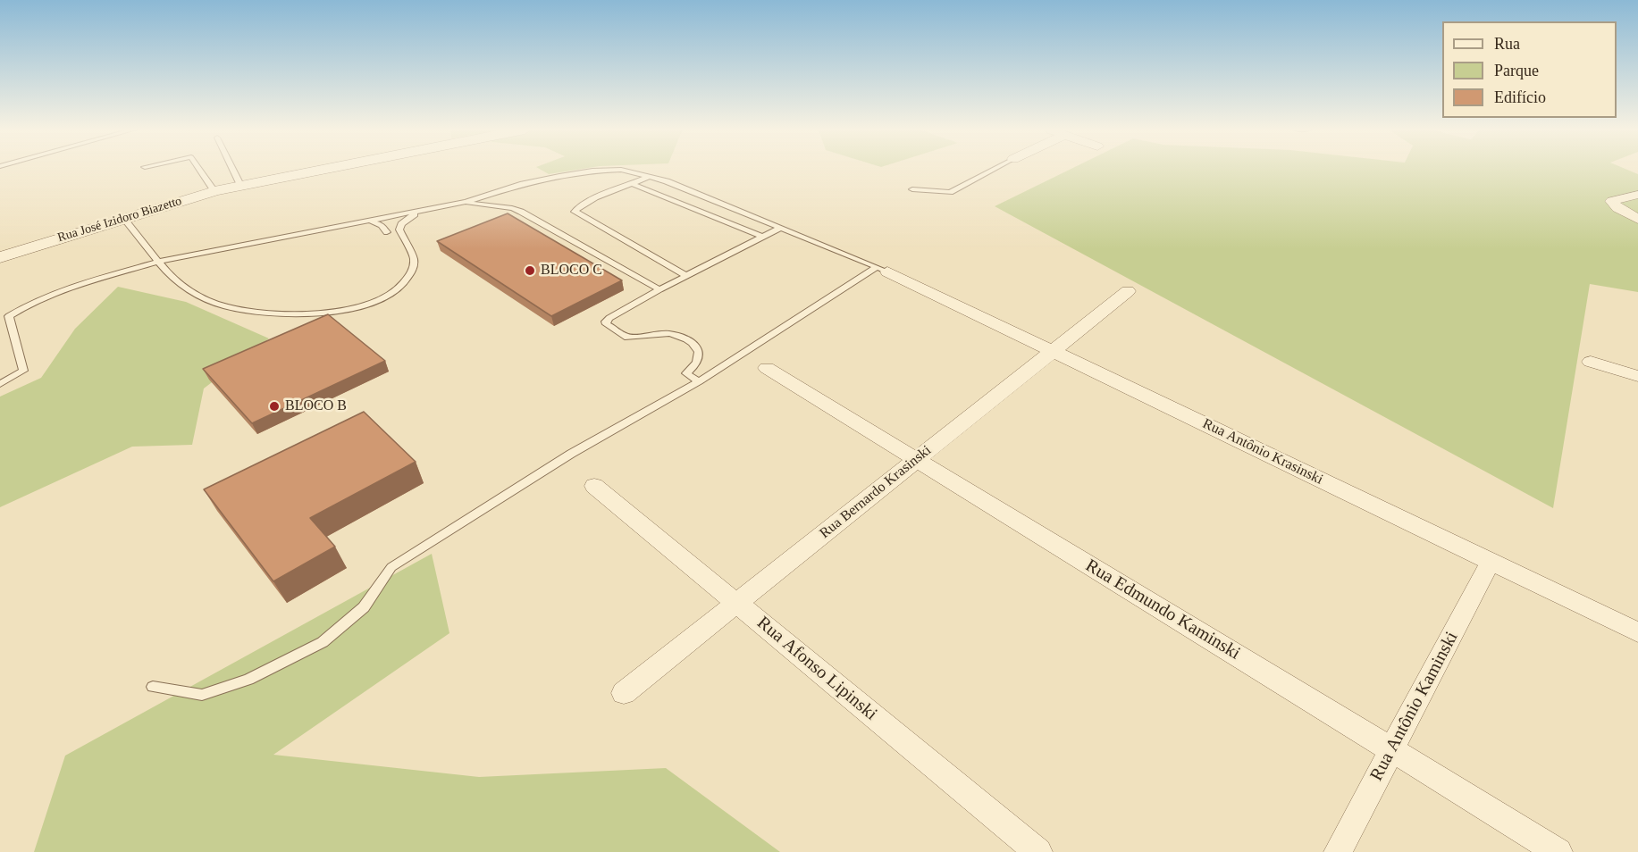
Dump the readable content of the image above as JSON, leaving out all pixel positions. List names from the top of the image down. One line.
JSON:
{"streets":{"street":["Rua José Izidoro Biazetto","Rua Antônio Krasinski","Rua Bernardo Krasinski","Rua Edmundo Kaminski","Rua Afonso Lipinski","Rua Antônio Kaminski"]},"crossings":[["Rua Antônio Krasinski","Rua Bernardo Krasinski"],["Rua Antônio Krasinski","Rua Antônio Kaminski"],["Rua Bernardo Krasinski","Rua Edmundo Kaminski"],["Rua Bernardo Krasinski","Rua Afonso Lipinski"],["Rua Edmundo Kaminski","Rua Antônio Kaminski"]],"places":["BLOCO C","BLOCO B"],"legend":["Rua","Parque","Edifício"]}
